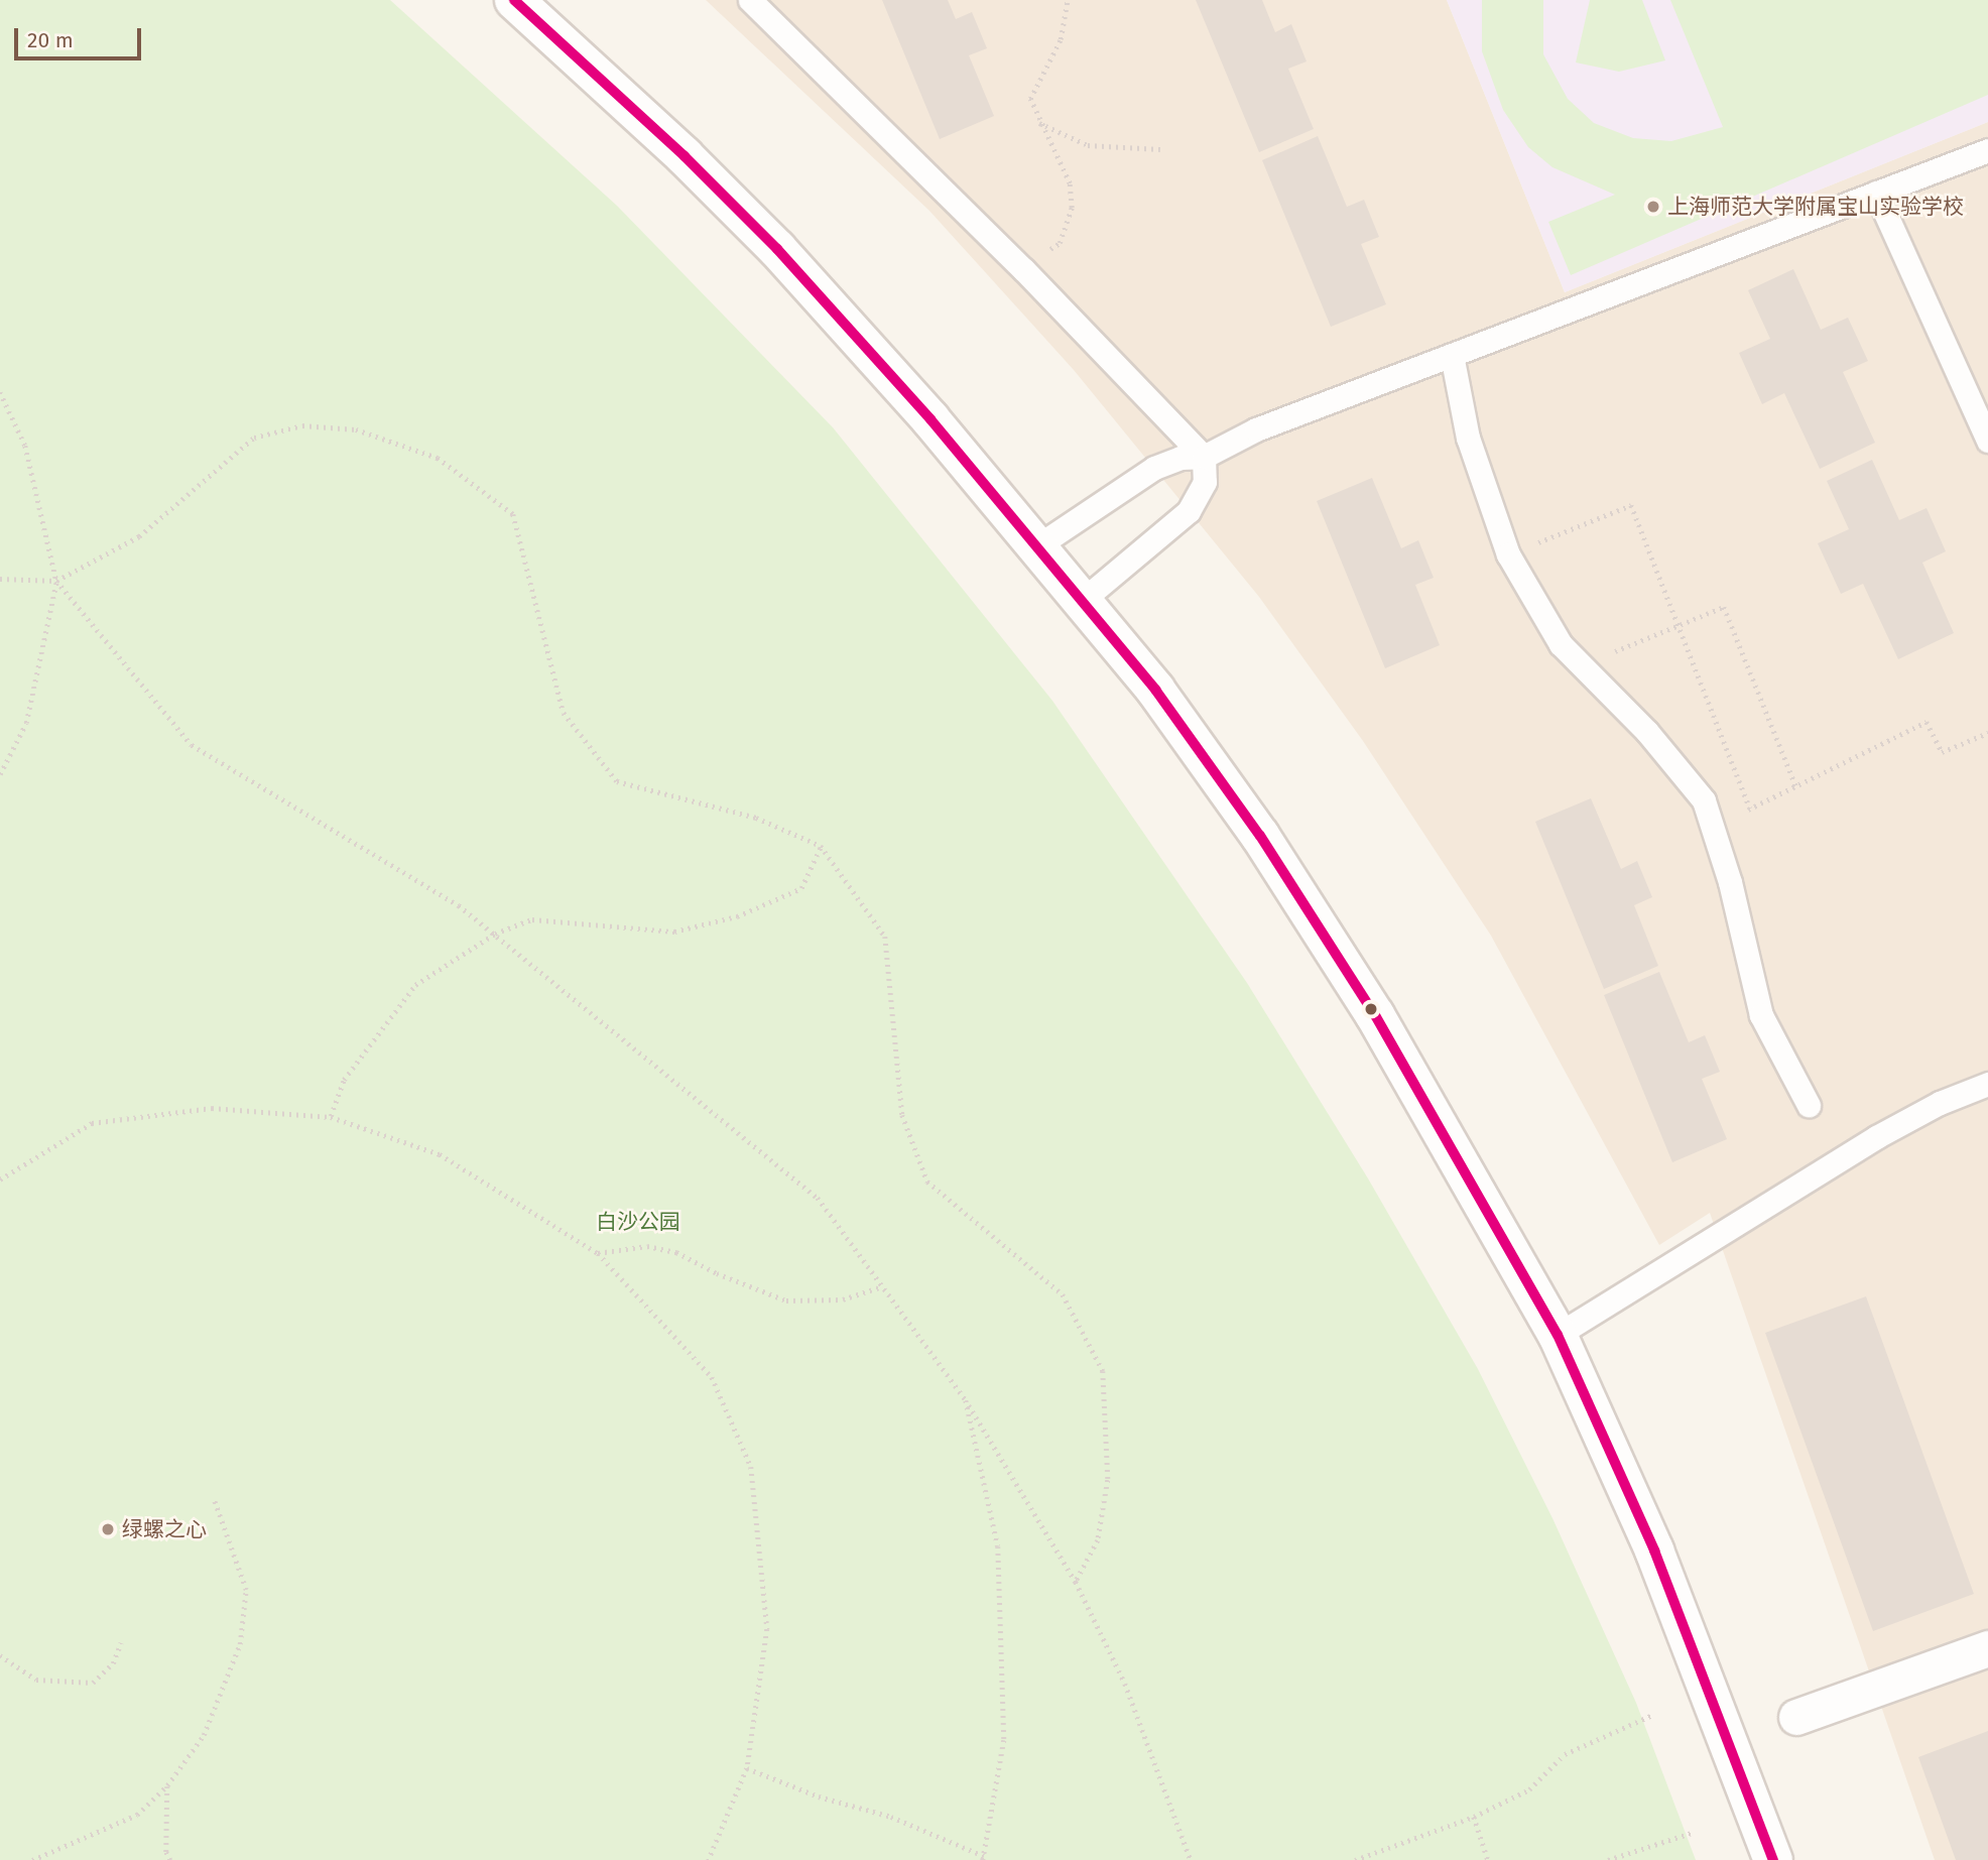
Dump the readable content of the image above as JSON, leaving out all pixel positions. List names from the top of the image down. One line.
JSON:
{"parks":["白沙公园"],"places":["上海师范大学附属宝山实验学校","绿螺之心"],"scale_bar":"20 m"}
